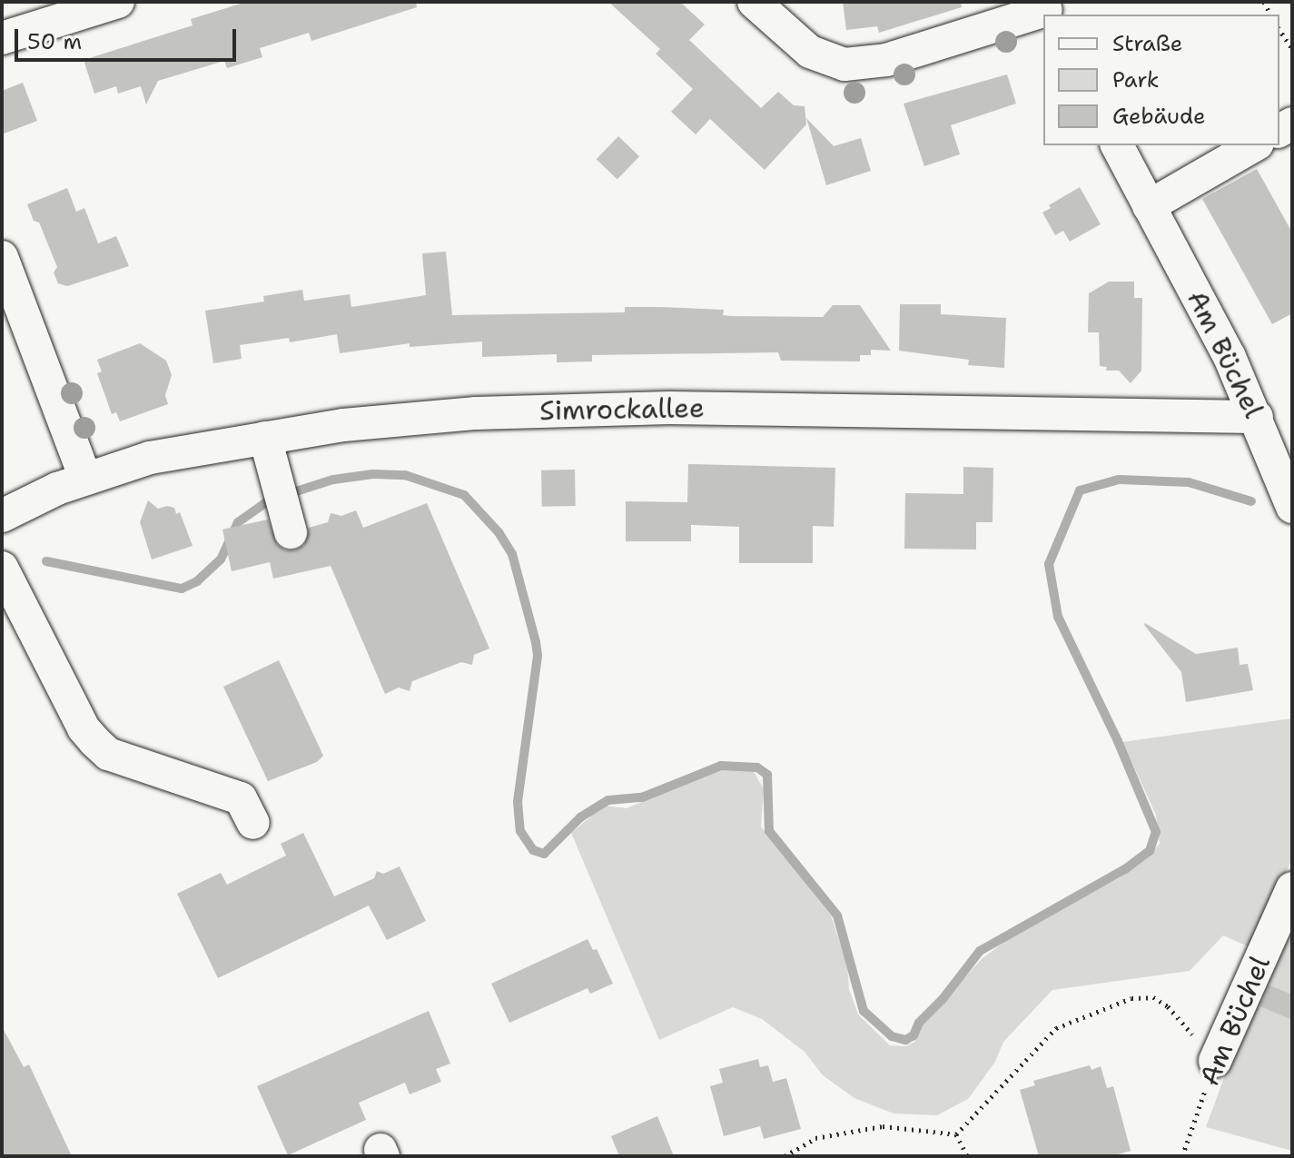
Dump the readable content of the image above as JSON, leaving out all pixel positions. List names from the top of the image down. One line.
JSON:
{"streets":{"street":["Am Büchel","Simrockallee"]},"crossings":[["Am Büchel","Simrockallee"]],"legend":["Straße","Park","Gebäude"],"scale_bar":"50 m"}
